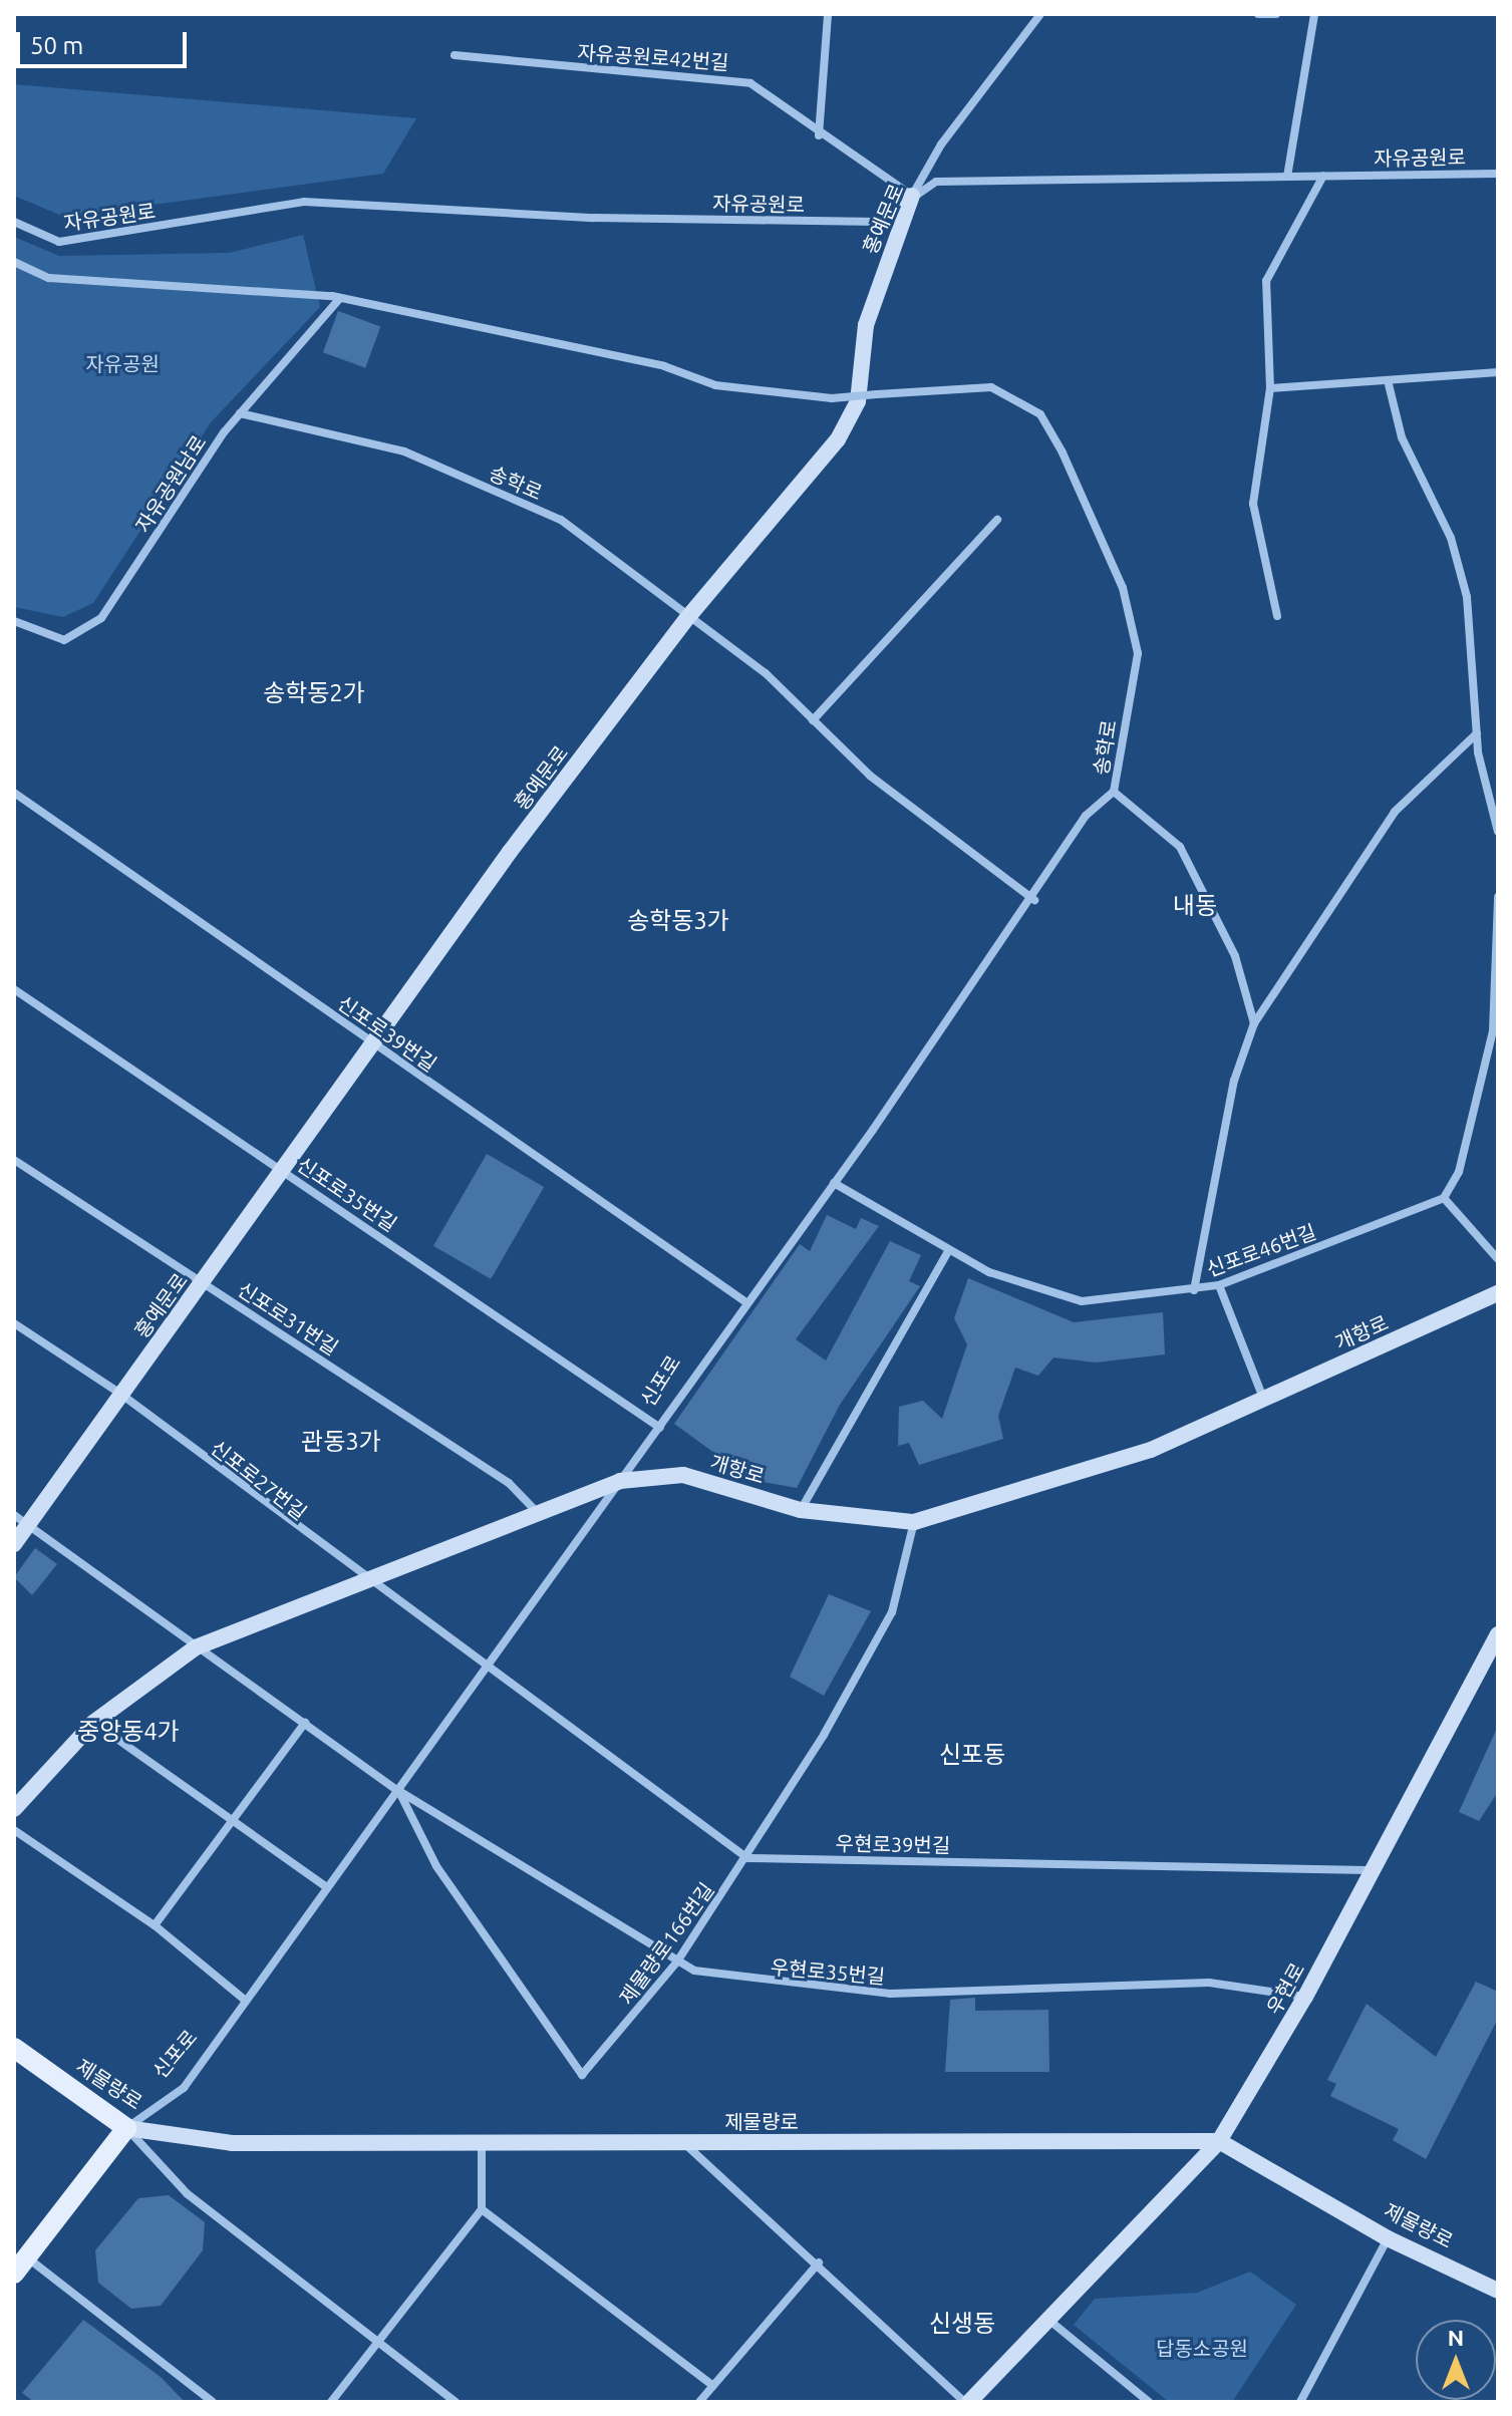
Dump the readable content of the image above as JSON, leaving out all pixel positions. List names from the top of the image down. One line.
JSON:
{"streets":{"main road":["신포로","제물량로"],"street":["자유공원로42번길","자유공원로","홍예문로","송학로","자유공원남로","신포로39번길","신포로35번길","신포로46번길","신포로31번길","개항로","신포로27번길","우현로39번길","제물량로166번길","우현로35번길","우현로"]},"crossings":[["자유공원로42번길","자유공원로"],["자유공원로42번길","홍예문로"],["자유공원로","홍예문로"],["홍예문로","송학로"],["홍예문로","신포로39번길"],["홍예문로","신포로35번길"],["홍예문로","신포로31번길"],["홍예문로","신포로27번길"],["홍예문로","우현로35번길"],["송학로","자유공원남로"],["송학로","신포로"],["신포로39번길","신포로"],["신포로35번길","신포로"],["신포로46번길","신포로"],["신포로31번길","개항로"],["개항로","신포로"],["개항로","신포로27번길"],["개항로","제물량로166번길"],["개항로","우현로35번길"],["신포로","신포로27번길"],["신포로","제물량로166번길"],["신포로","우현로35번길"],["신포로","제물량로"],["우현로39번길","제물량로166번길"],["우현로39번길","우현로"],["제물량로166번길","우현로35번길"],["우현로35번길","우현로"],["우현로","제물량로"]],"districts":["송학동2가","내동","송학동3가","관동3가","중앙동4가","신포동","신생동"],"parks":["자유공원","답동소공원"],"scale_bar":"50 m","north":"top"}
